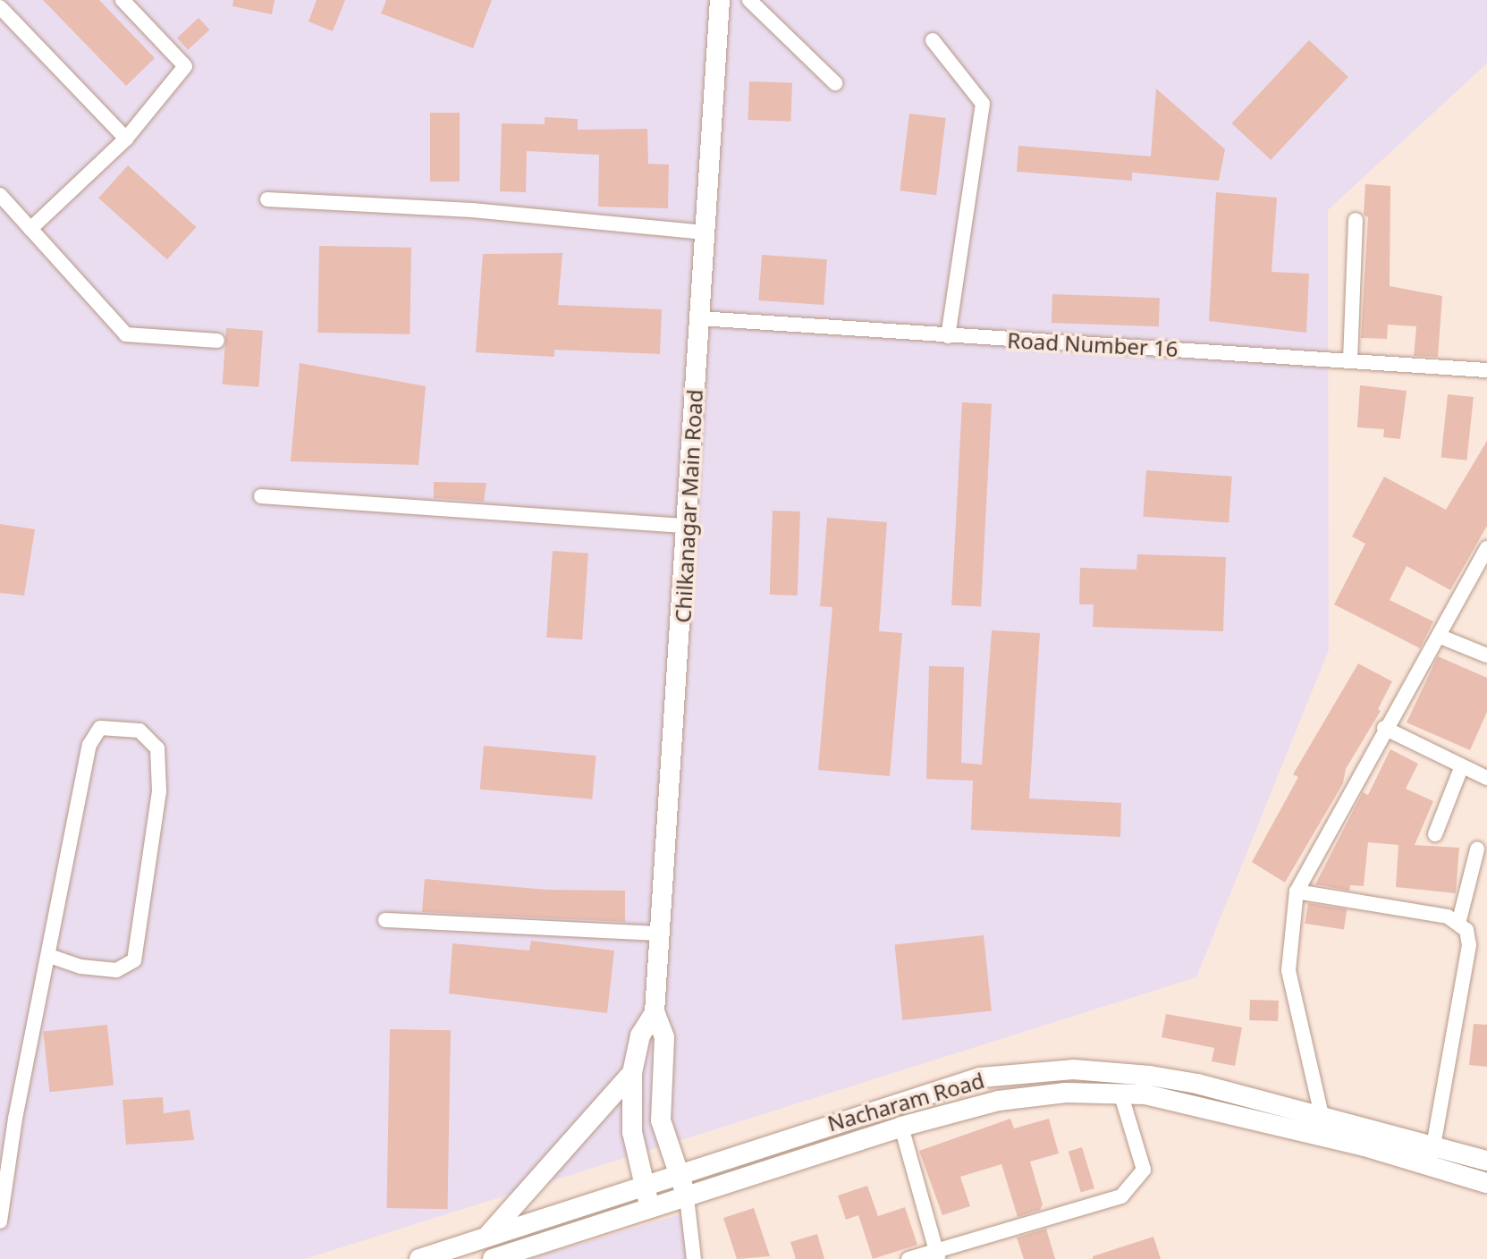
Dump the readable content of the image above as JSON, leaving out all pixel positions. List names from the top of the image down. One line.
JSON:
{"streets":{"main road":["Chilkanagar Main Road","Nacharam Road"],"street":["Road Number 16"]},"crossings":[["Road Number 16","Chilkanagar Main Road"]]}
